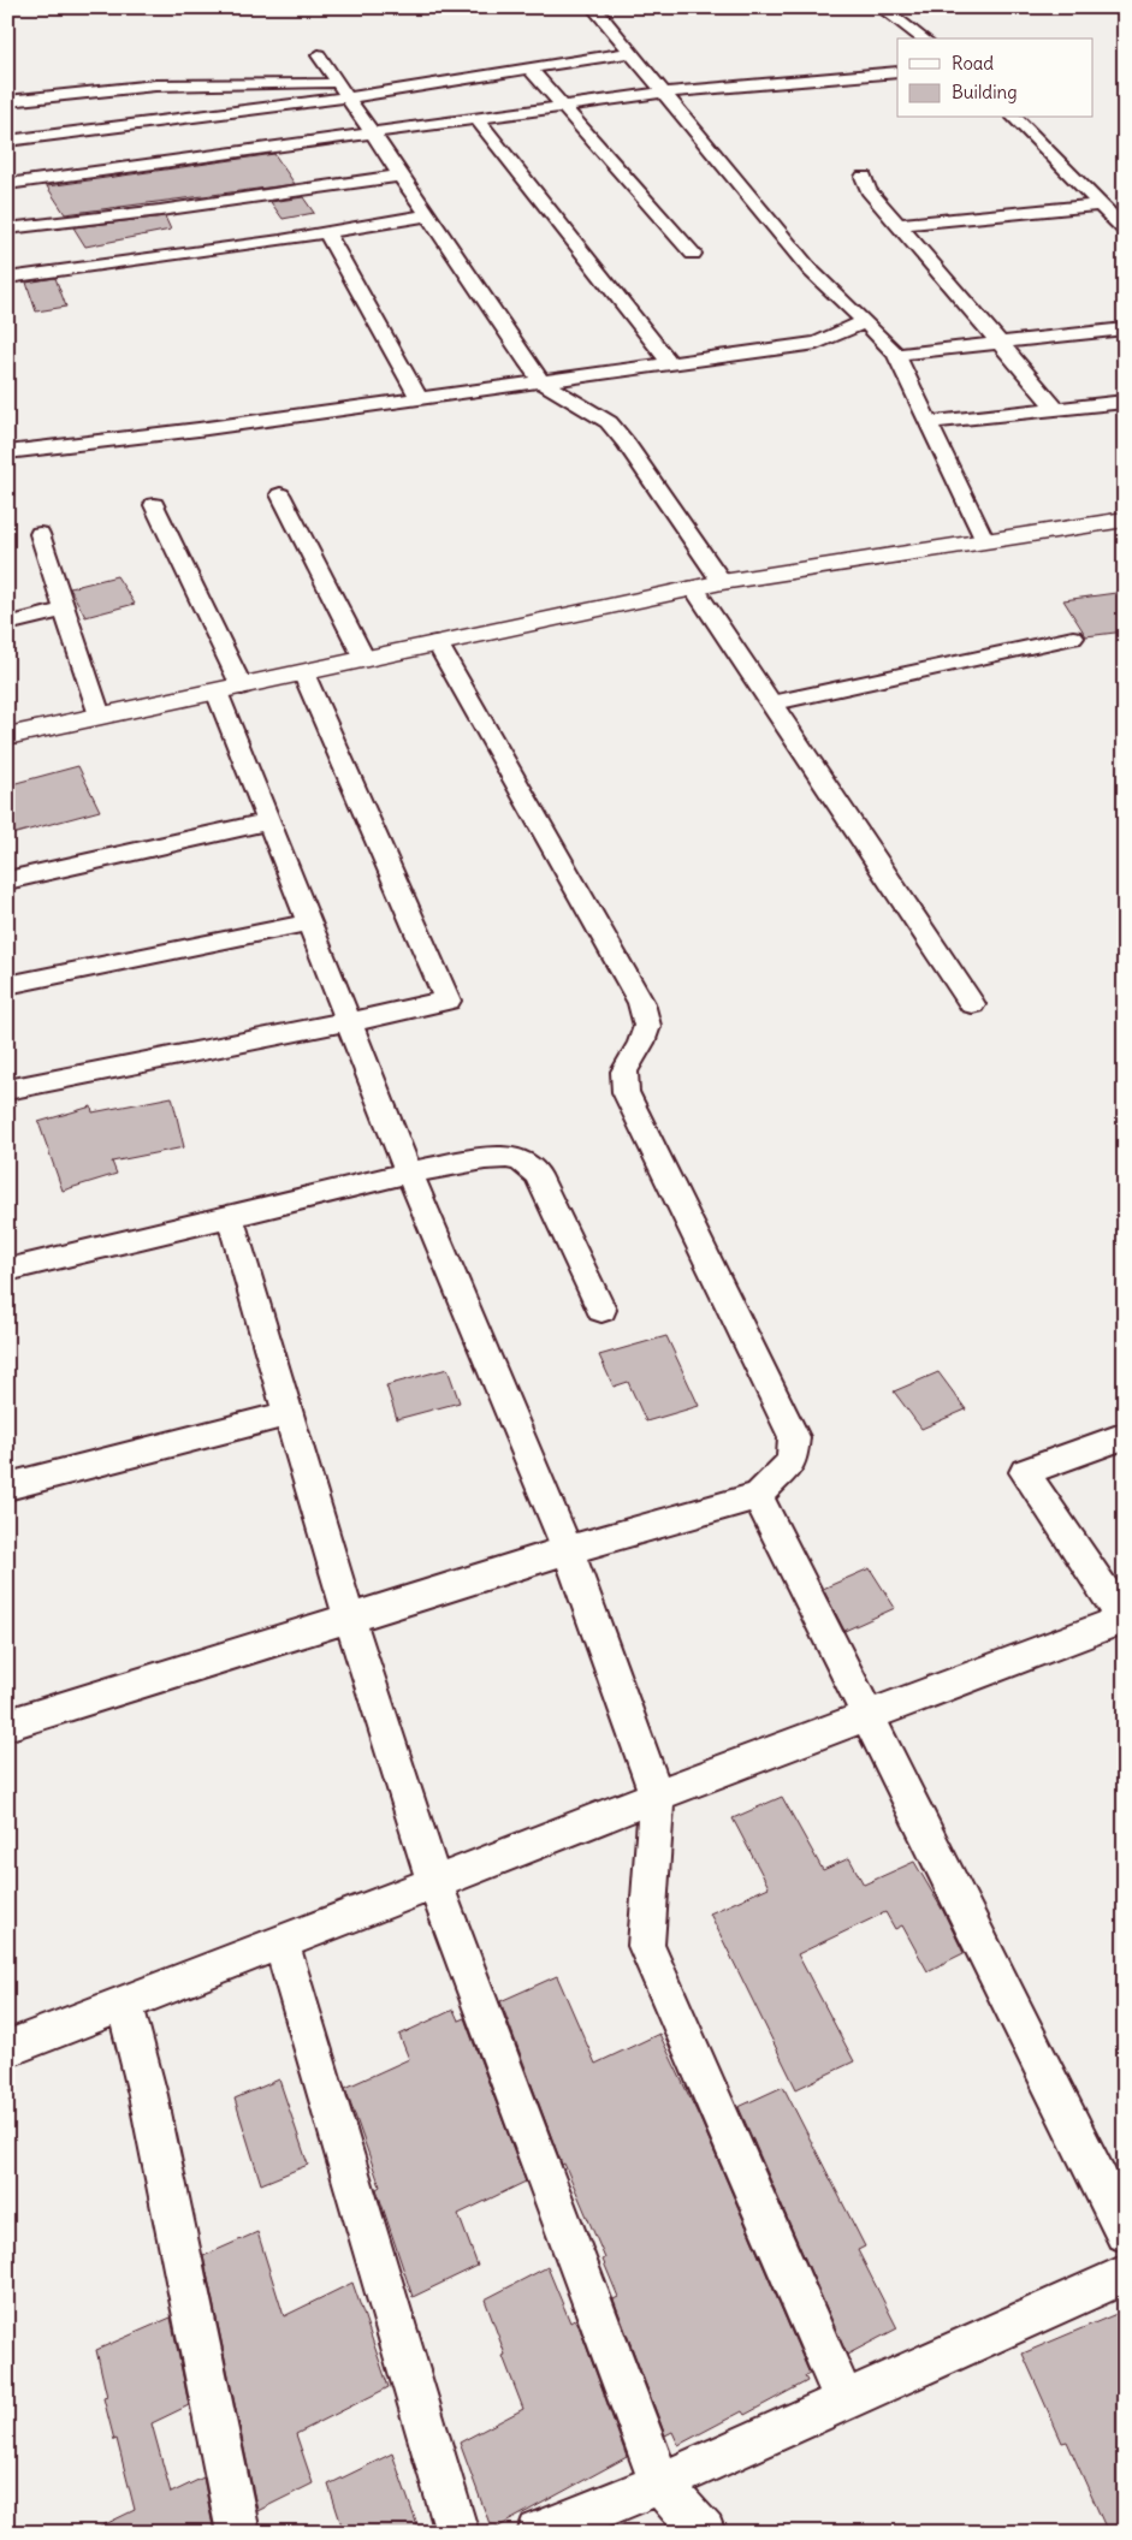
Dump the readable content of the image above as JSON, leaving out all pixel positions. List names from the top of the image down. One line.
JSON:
{"legend":["Road","Building"]}
